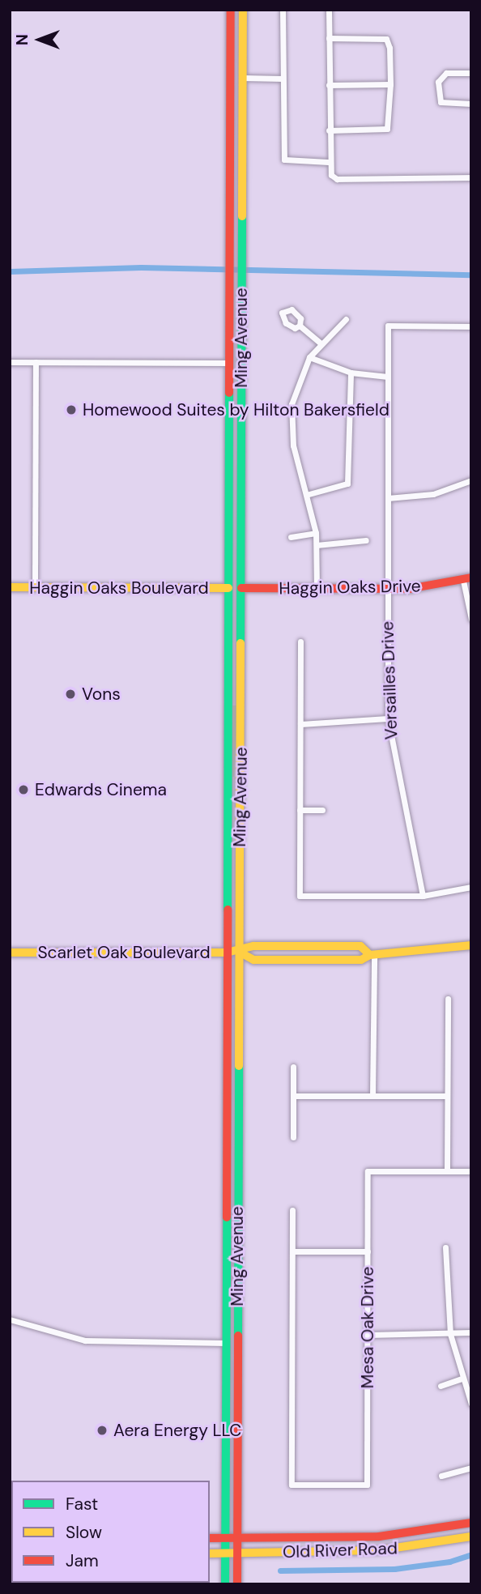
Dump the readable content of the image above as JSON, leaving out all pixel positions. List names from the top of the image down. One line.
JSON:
{"streets":{"main road":["Ming Avenue","Haggin Oaks Drive","Haggin Oaks Boulevard","Scarlet Oak Boulevard","Old River Road"],"street":["Versailles Drive","Mesa Oak Drive"]},"crossings":[["Ming Avenue","Haggin Oaks Drive"],["Ming Avenue","Haggin Oaks Boulevard"],["Ming Avenue","Scarlet Oak Boulevard"],["Ming Avenue","Old River Road"],["Haggin Oaks Drive","Haggin Oaks Boulevard"],["Haggin Oaks Drive","Versailles Drive"]],"places":["Homewood Suites by Hilton Bakersfield","Vons","Edwards Cinema","Aera Energy LLC"],"legend":["Fast","Slow","Jam"],"north":"left"}
